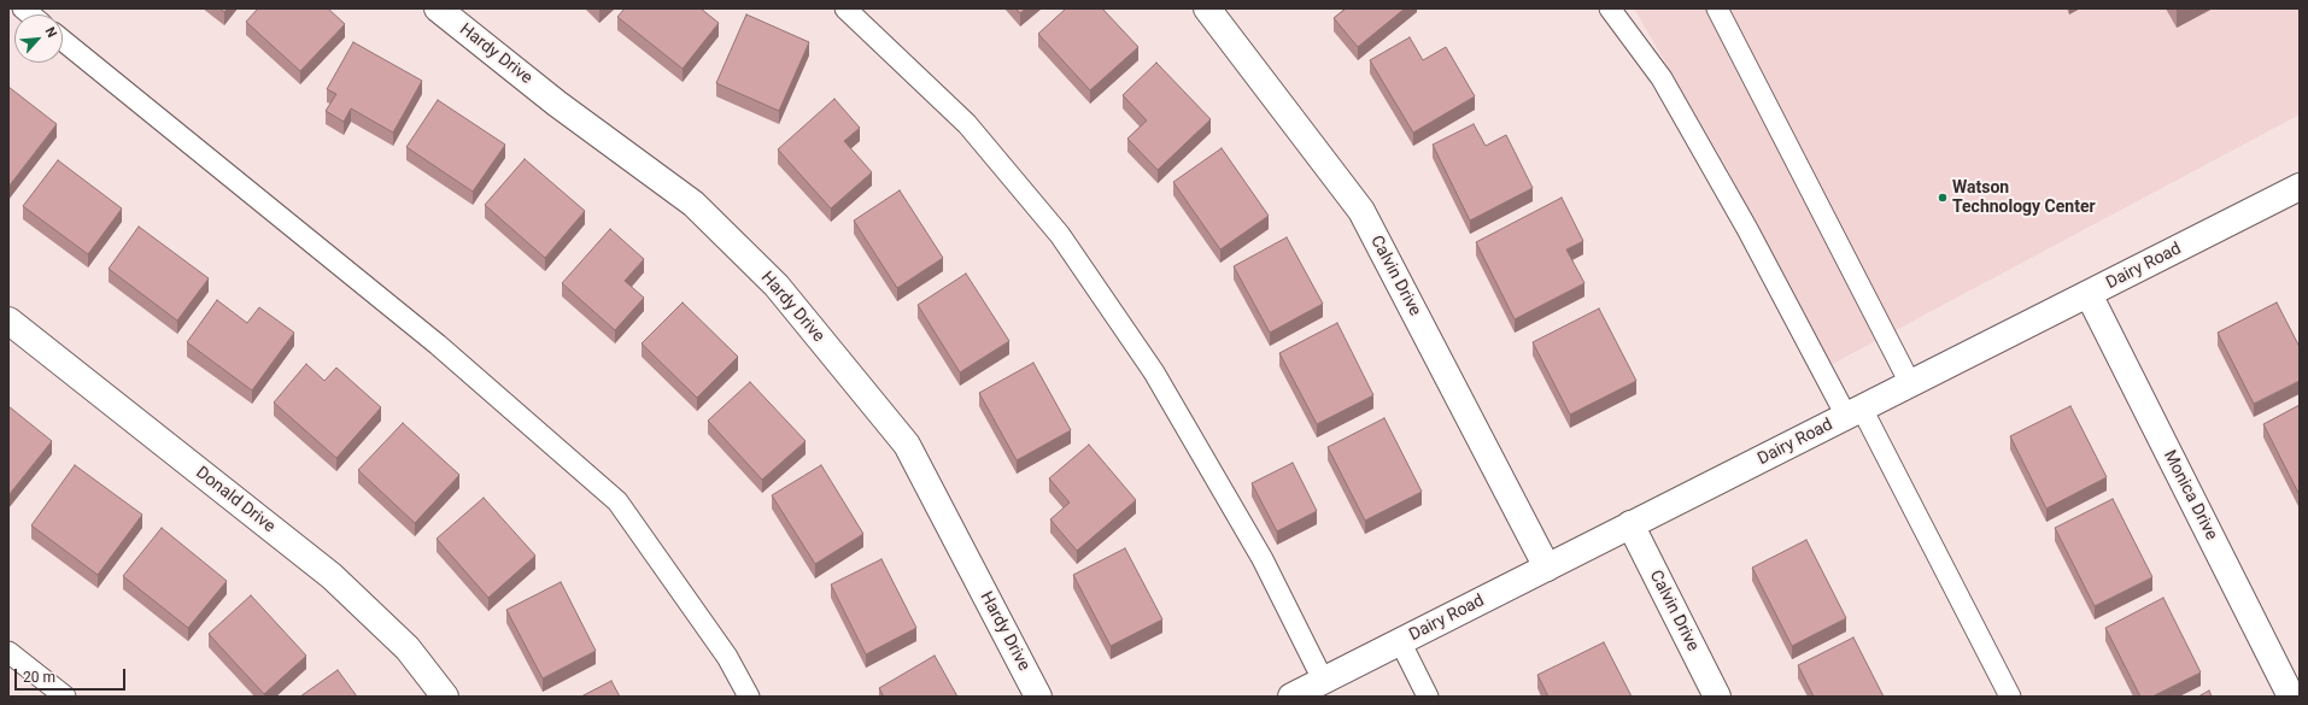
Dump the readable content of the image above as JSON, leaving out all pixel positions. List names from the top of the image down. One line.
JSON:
{"streets":{"street":["Hardy Drive","Dairy Road","Calvin Drive","Monica Drive","Donald Drive"]},"crossings":[["Dairy Road","Calvin Drive"],["Dairy Road","Monica Drive"]],"places":["Watson Technology Center"],"scale_bar":"20 m","north":"top right"}
